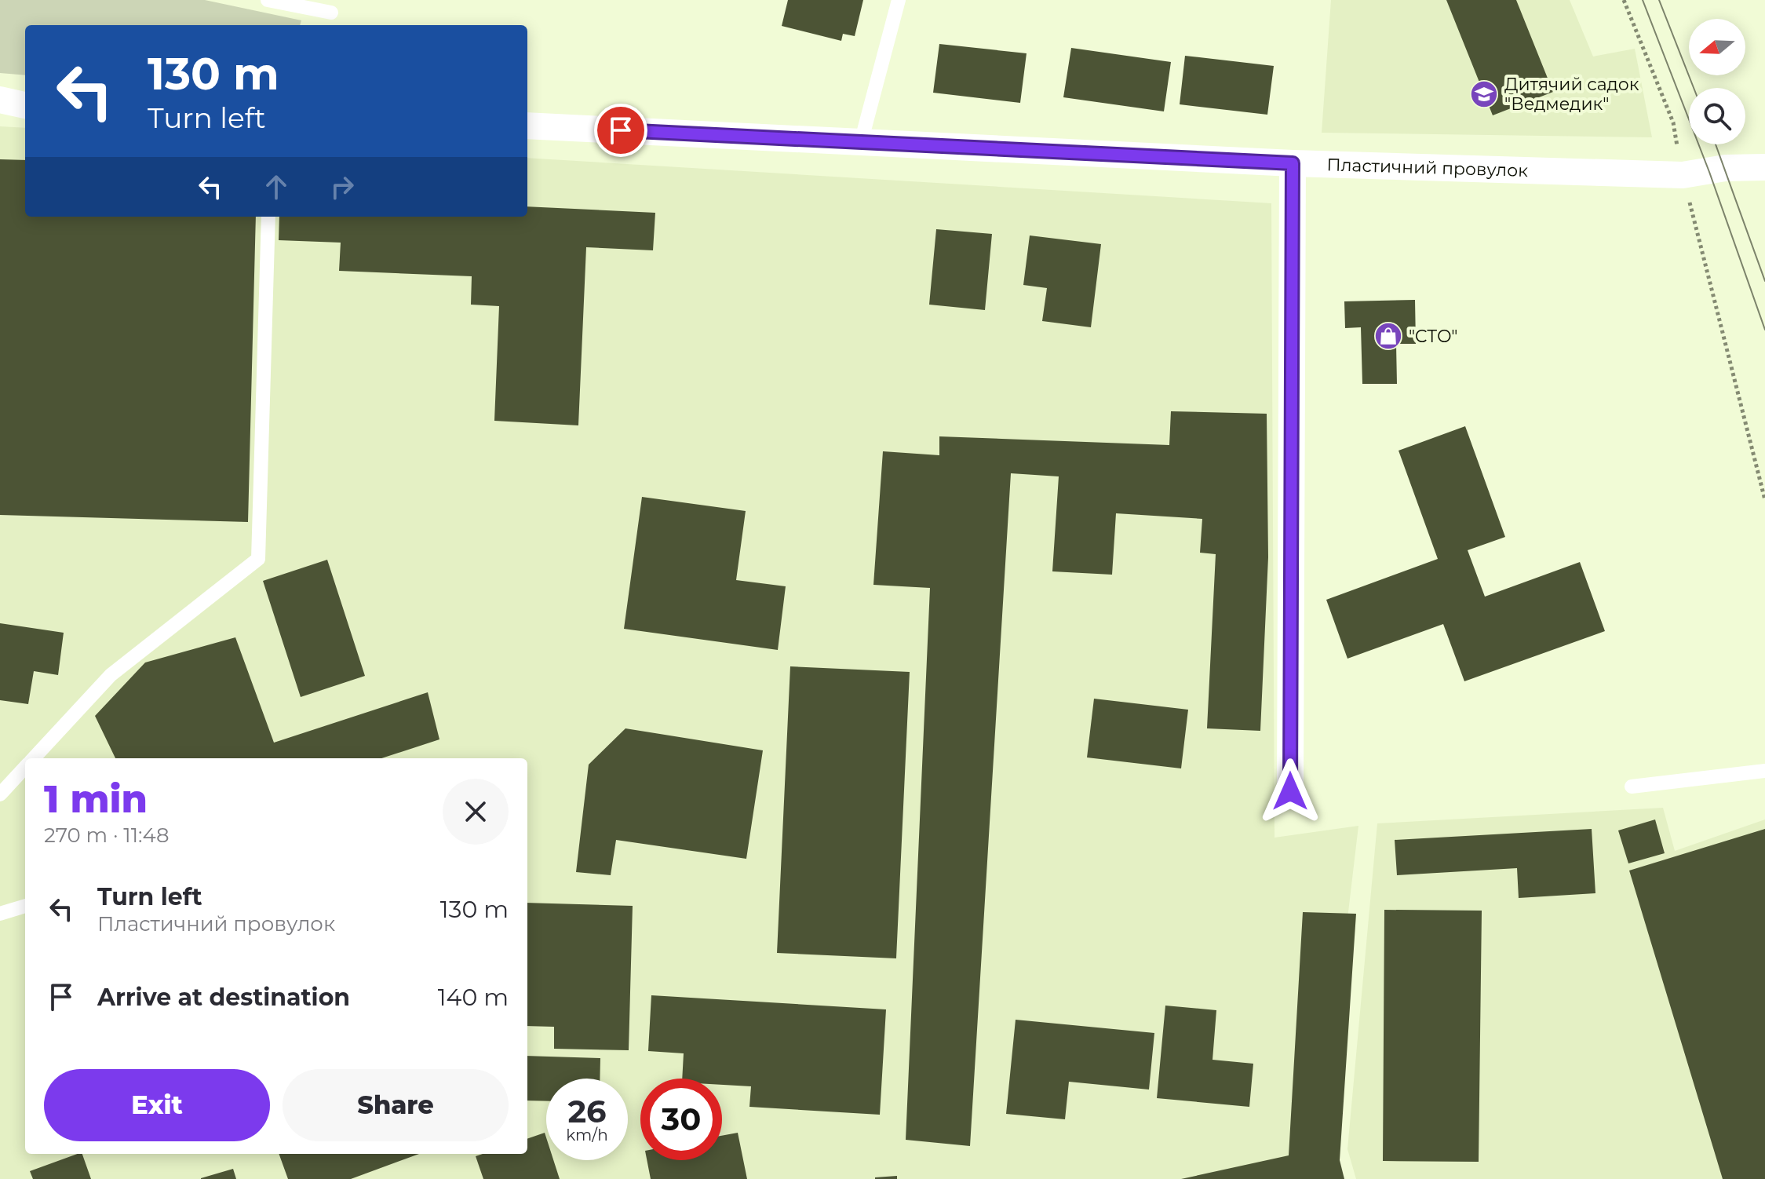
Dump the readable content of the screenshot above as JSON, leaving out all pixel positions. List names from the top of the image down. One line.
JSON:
{"streets":{"street":["Пластичний провулок"]},"places":{"school or university":["Дитячий садок \"Ведмедик\""],"shop":["\"СТО\""]},"north":"left","page":{"turn":["130 m","Turn left"],"heading":["1 min","270 m · 11:48"],"list":[{"name":"Turn left","note":"Пластичний провулок","value":"130 m"},{"name":"Arrive at destination","value":"140 m"}],"buttons":["Exit","Share"],"speed":"26 km/h","limit":"30"}}
